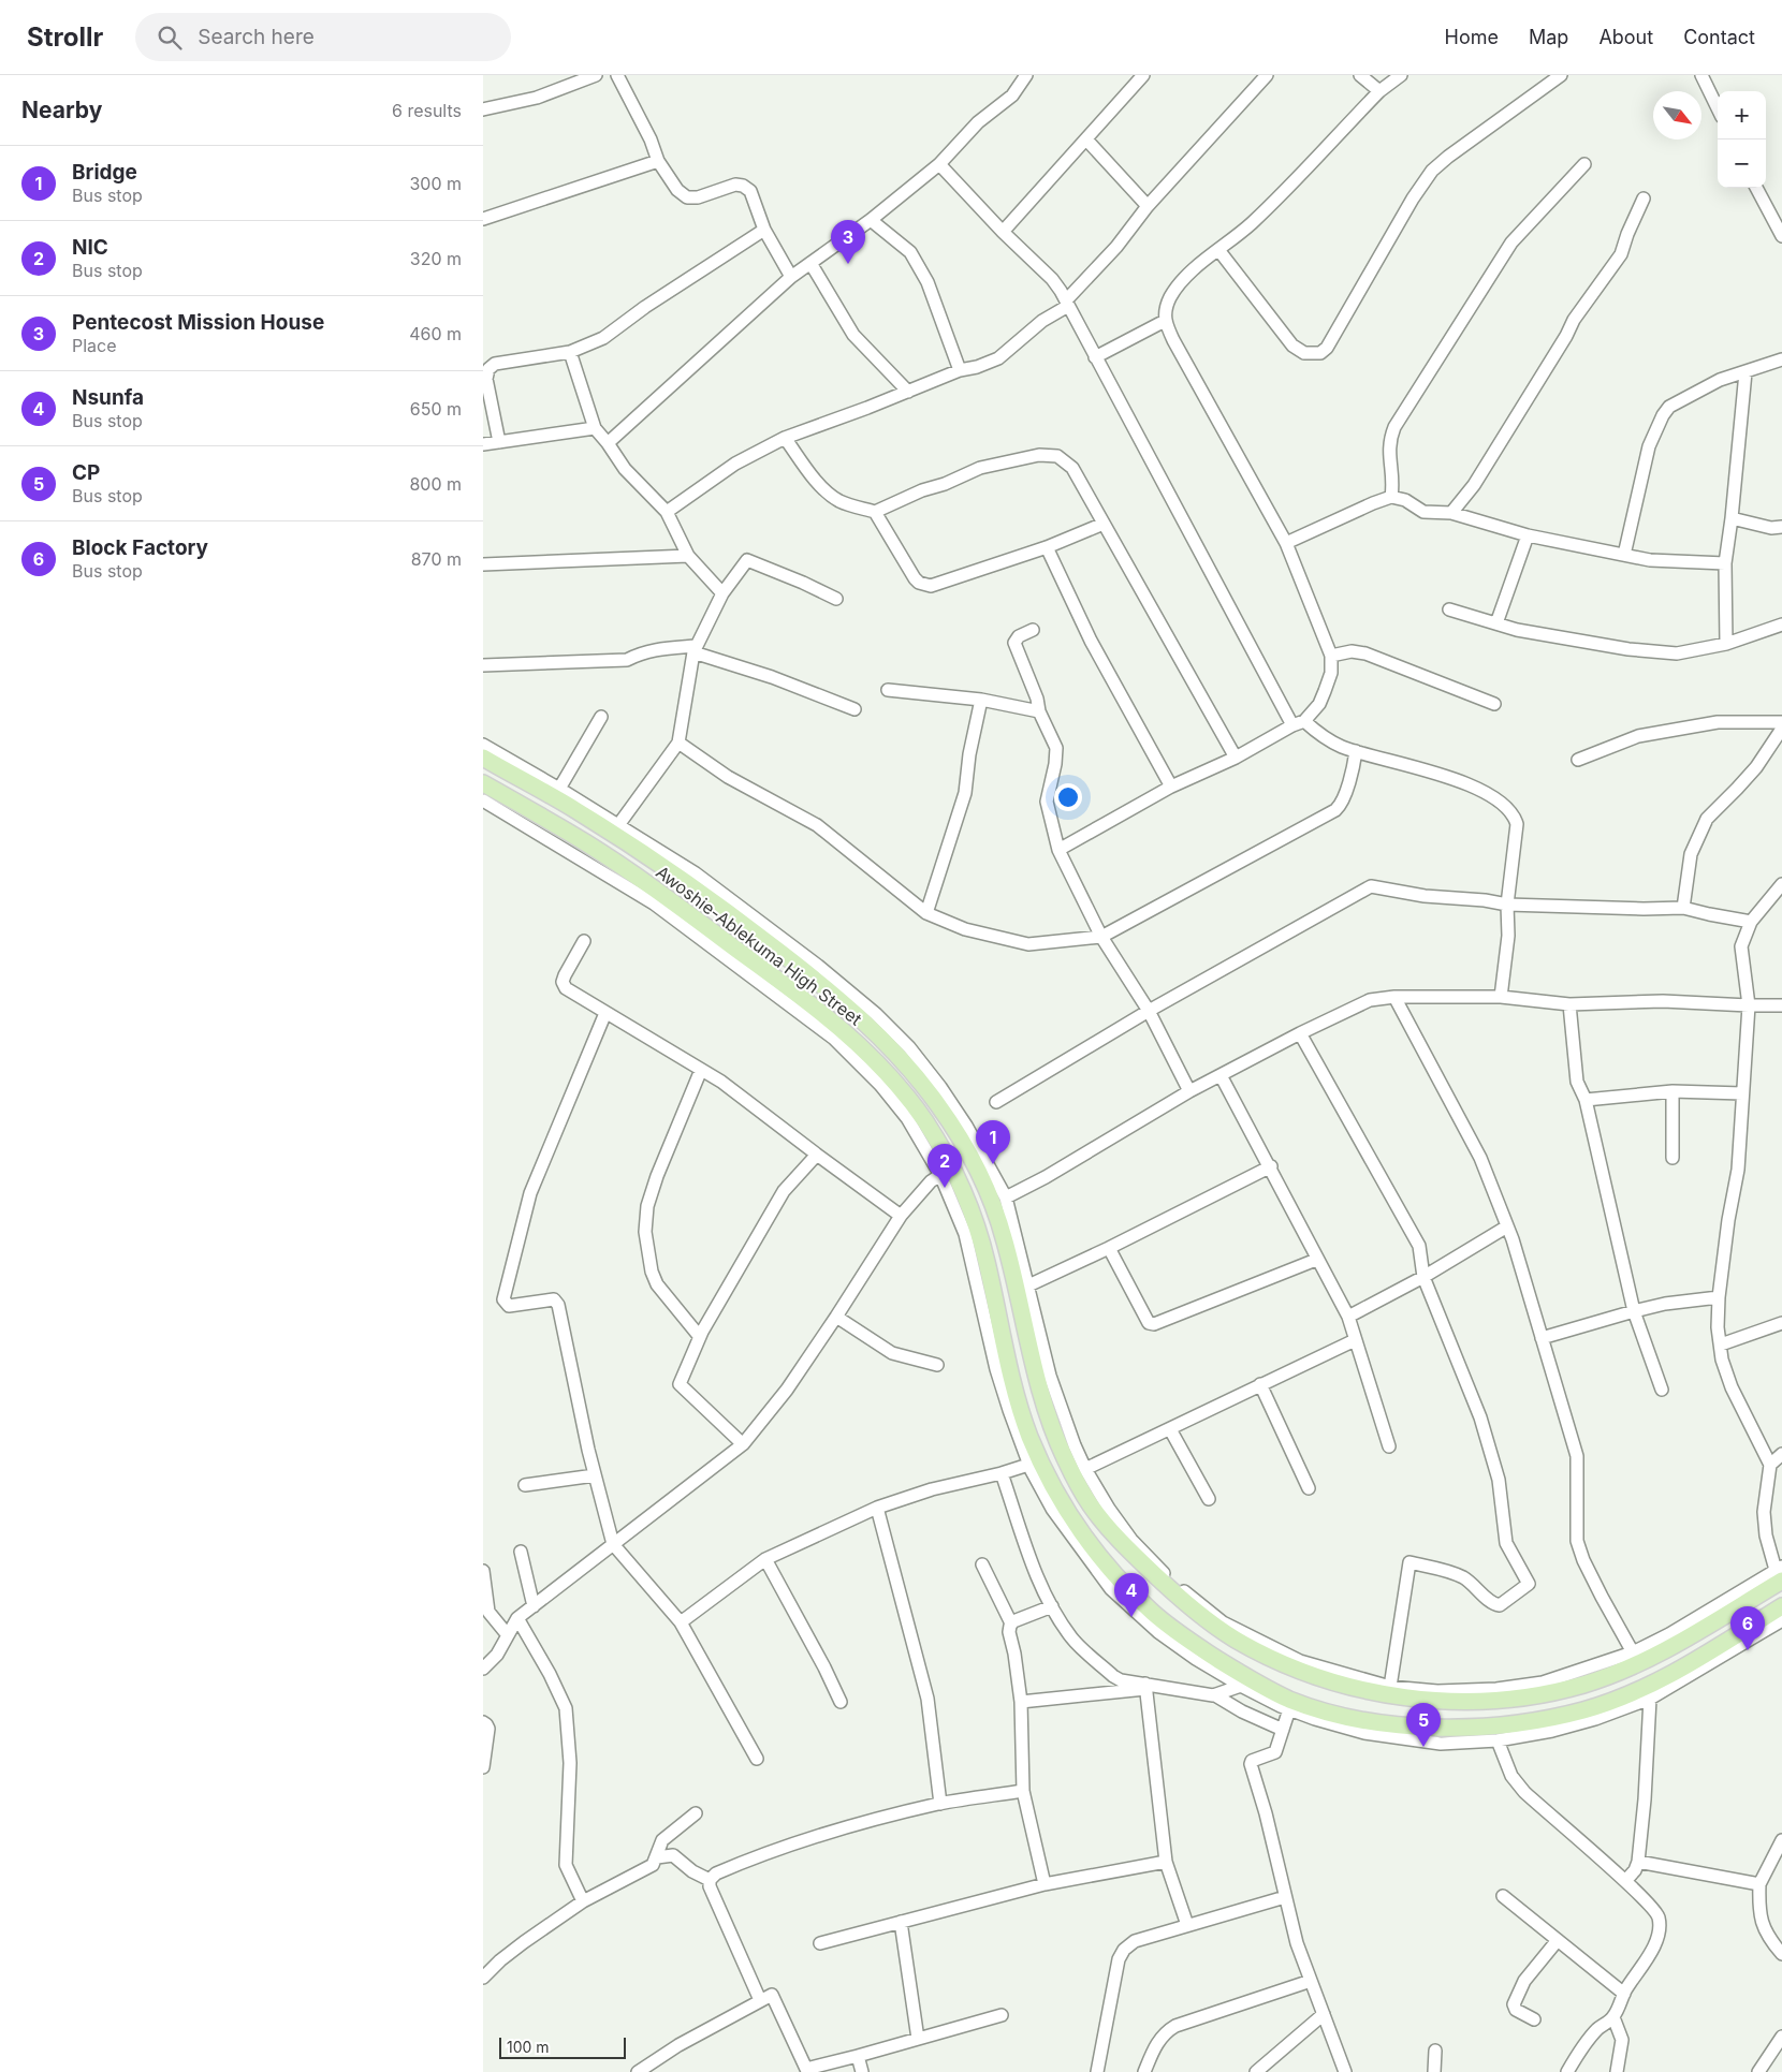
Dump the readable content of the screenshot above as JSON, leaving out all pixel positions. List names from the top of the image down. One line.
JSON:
{"streets":{"main road":["Awoshie-Ablekuma High Street"]},"scale_bar":"100 m","north":"bottom right","page":{"header":"Strollr","search":"Search here","nav":["Home","Map","About","Contact"],"heading":["Nearby","6 results"],"map_buttons":["+","−"],"list":[{"mark":"1","name":"Bridge","note":"Bus stop","value":"300 m"},{"mark":"2","name":"NIC","note":"Bus stop","value":"320 m"},{"mark":"3","name":"Pentecost Mission House","note":"Place","value":"460 m"},{"mark":"4","name":"Nsunfa","note":"Bus stop","value":"650 m"},{"mark":"5","name":"CP","note":"Bus stop","value":"800 m"},{"mark":"6","name":"Block Factory","note":"Bus stop","value":"870 m"}],"pins":["3","1","2","4","6","5"],"scale":"100 m"}}
